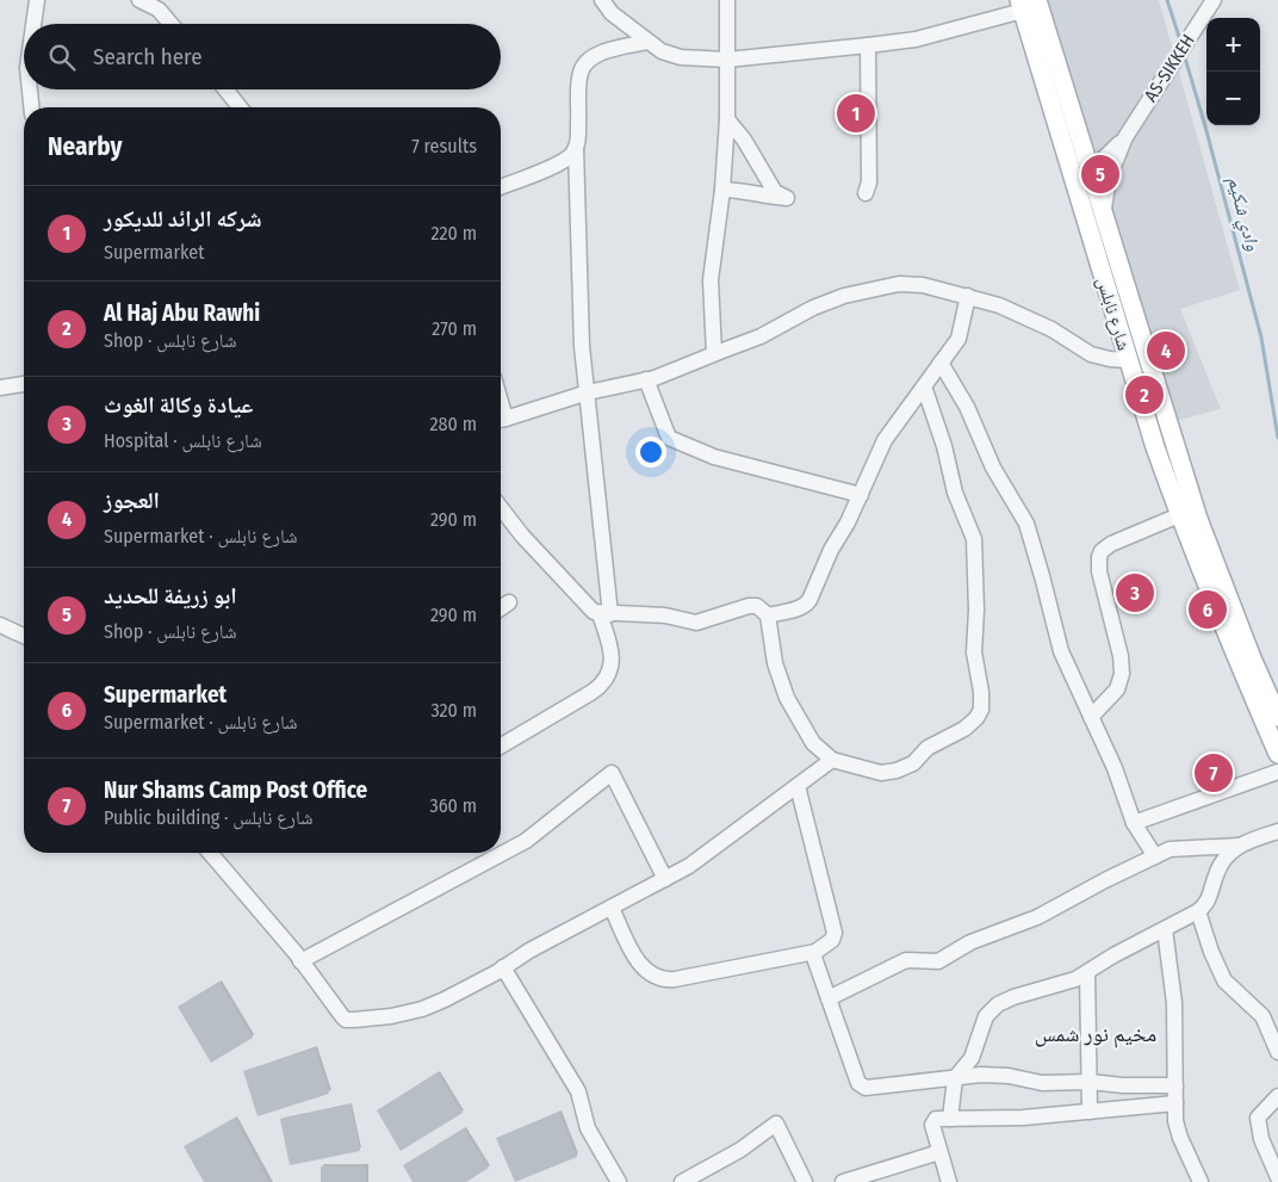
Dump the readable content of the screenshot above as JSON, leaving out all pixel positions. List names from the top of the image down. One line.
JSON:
{"streets":{"main road":["شارع نابلس"],"street":["AS-SIKKEH"]},"districts":["ِمخيم نور شمس"],"water":["وادي شكيم"],"page":{"map_buttons":["+","−"],"search":"Search here","pins":["1","5","4","2","3","6","7"],"heading":["Nearby","7 results"],"list":[{"mark":"1","name":"شركه الرائد للديكور","note":"Supermarket","value":"220 m"},{"mark":"2","name":"Al Haj Abu Rawhi","note":"Shop · شارع نابلس","value":"270 m"},{"mark":"3","name":"عيادة وكالة الغوث","note":"Hospital · شارع نابلس","value":"280 m"},{"mark":"4","name":"العجوز","note":"Supermarket · شارع نابلس","value":"290 m"},{"mark":"5","name":"ابو زريفة للحديد","note":"Shop · شارع نابلس","value":"290 m"},{"mark":"6","name":"Supermarket","note":"Supermarket · شارع نابلس","value":"320 m"},{"mark":"7","name":"Nur Shams Camp Post Office","note":"Public building · شارع نابلس","value":"360 m"}]}}
